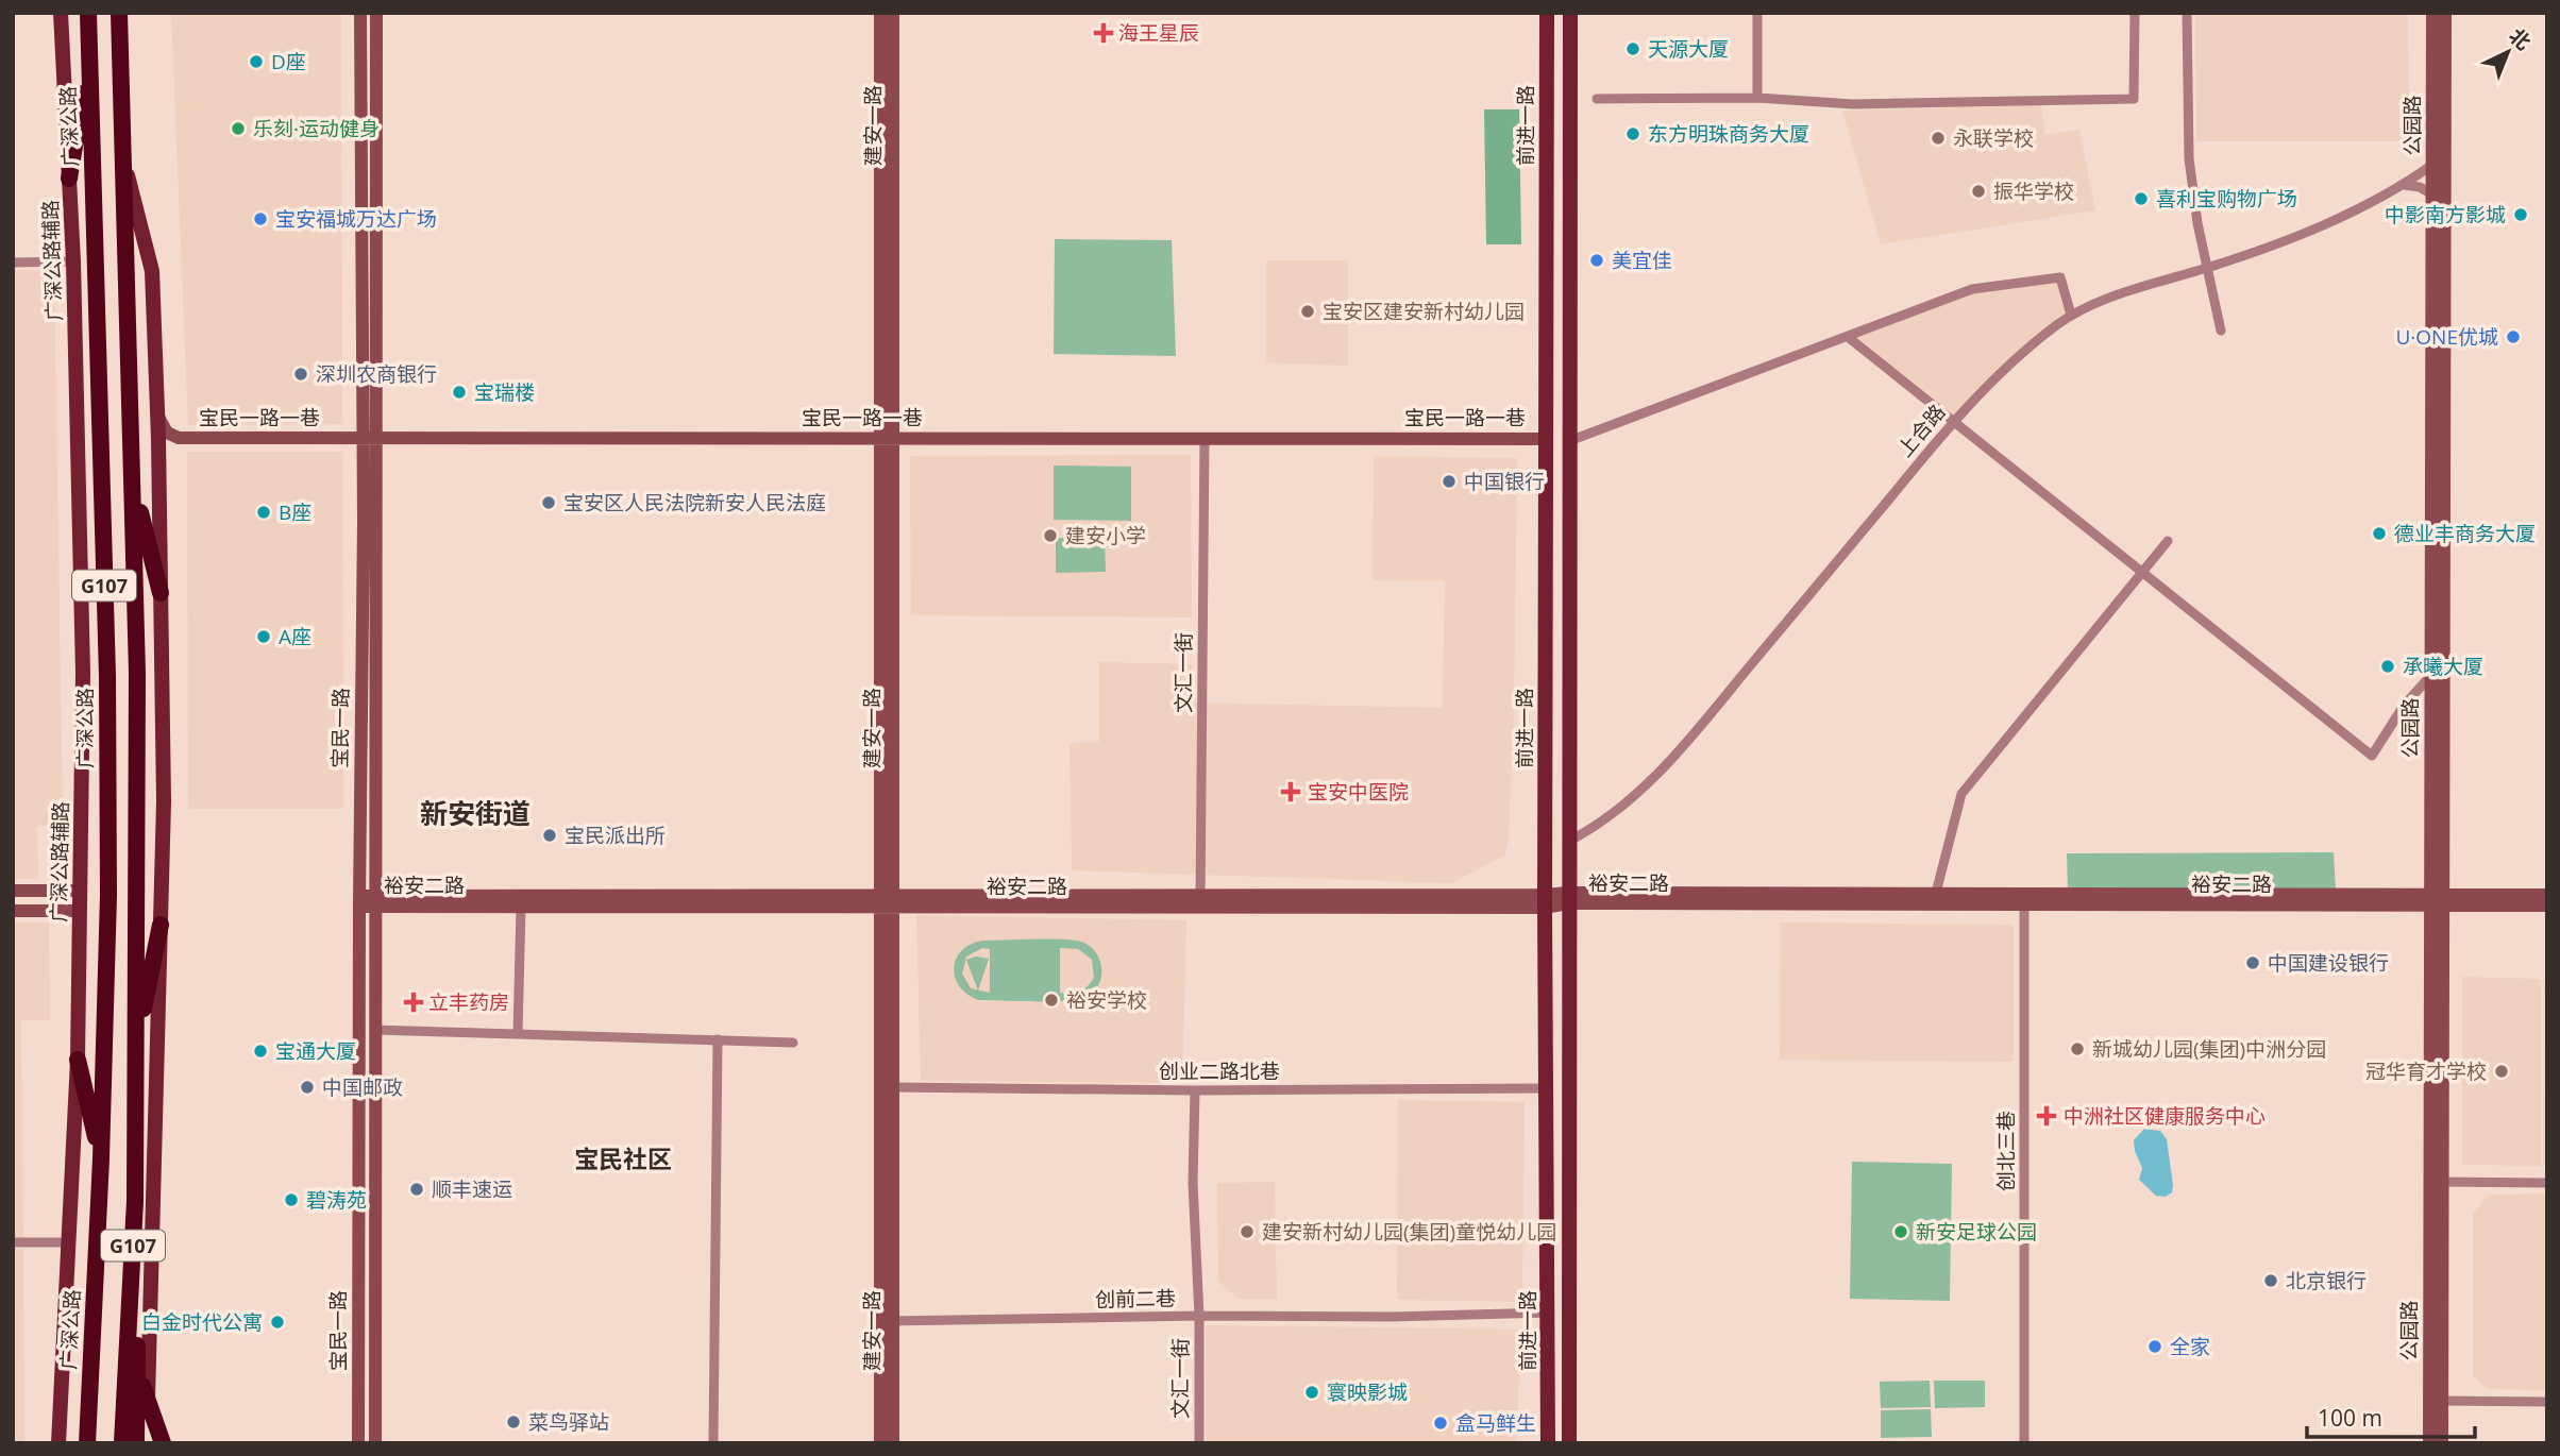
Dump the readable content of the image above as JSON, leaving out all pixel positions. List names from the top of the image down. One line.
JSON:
{"streets":{"highway":["广深公路","G107"],"main road":["建安一路","前进一路","公园路","广深公路辅路","宝民一路一巷","宝民一路","裕安二路"],"street":["上合路","文汇一街","创业二路北巷","创北三巷","创前二巷"]},"crossings":[["建安一路","宝民一路一巷"],["建安一路","裕安二路"],["建安一路","创业二路北巷"],["建安一路","创前二巷"],["前进一路","宝民一路一巷"],["前进一路","上合路"],["前进一路","裕安二路"],["前进一路","创业二路北巷"],["前进一路","创前二巷"],["公园路","上合路"],["公园路","裕安二路"],["宝民一路一巷","文汇一街"],["宝民一路一巷","宝民一路"],["文汇一街","裕安二路"],["文汇一街","创业二路北巷"],["文汇一街","创前二巷"],["宝民一路","裕安二路"],["裕安二路","创北三巷"]],"districts":["新安街道","宝民社区"],"places":{"health":["海王星辰","宝安中医院","立丰药房","中洲社区健康服务中心"],"other":["天源大厦","D座","乐刻·运动健身","东方明珠商务大厦","永联学校","振华学校","喜利宝购物广场","中影南方影城","宝安福城万达广场","美宜佳","宝安区建安新村幼儿园","U·ONE优城","深圳农商银行","宝瑞楼","中国银行","宝安区人民法院新安人民法庭","B座","德业丰商务大厦","建安小学","A座","承曦大厦","宝民派出所","中国建设银行","裕安学校","新城幼儿园(集团)中洲分园","宝通大厦","冠华育才学校","中国邮政","顺丰速运","碧涛苑","建安新村幼儿园(集团)童悦幼儿园","新安足球公园","北京银行","白金时代公寓","全家","寰映影城","菜鸟驿站","盒马鲜生"]},"scale_bar":"100 m","north":"top right"}
